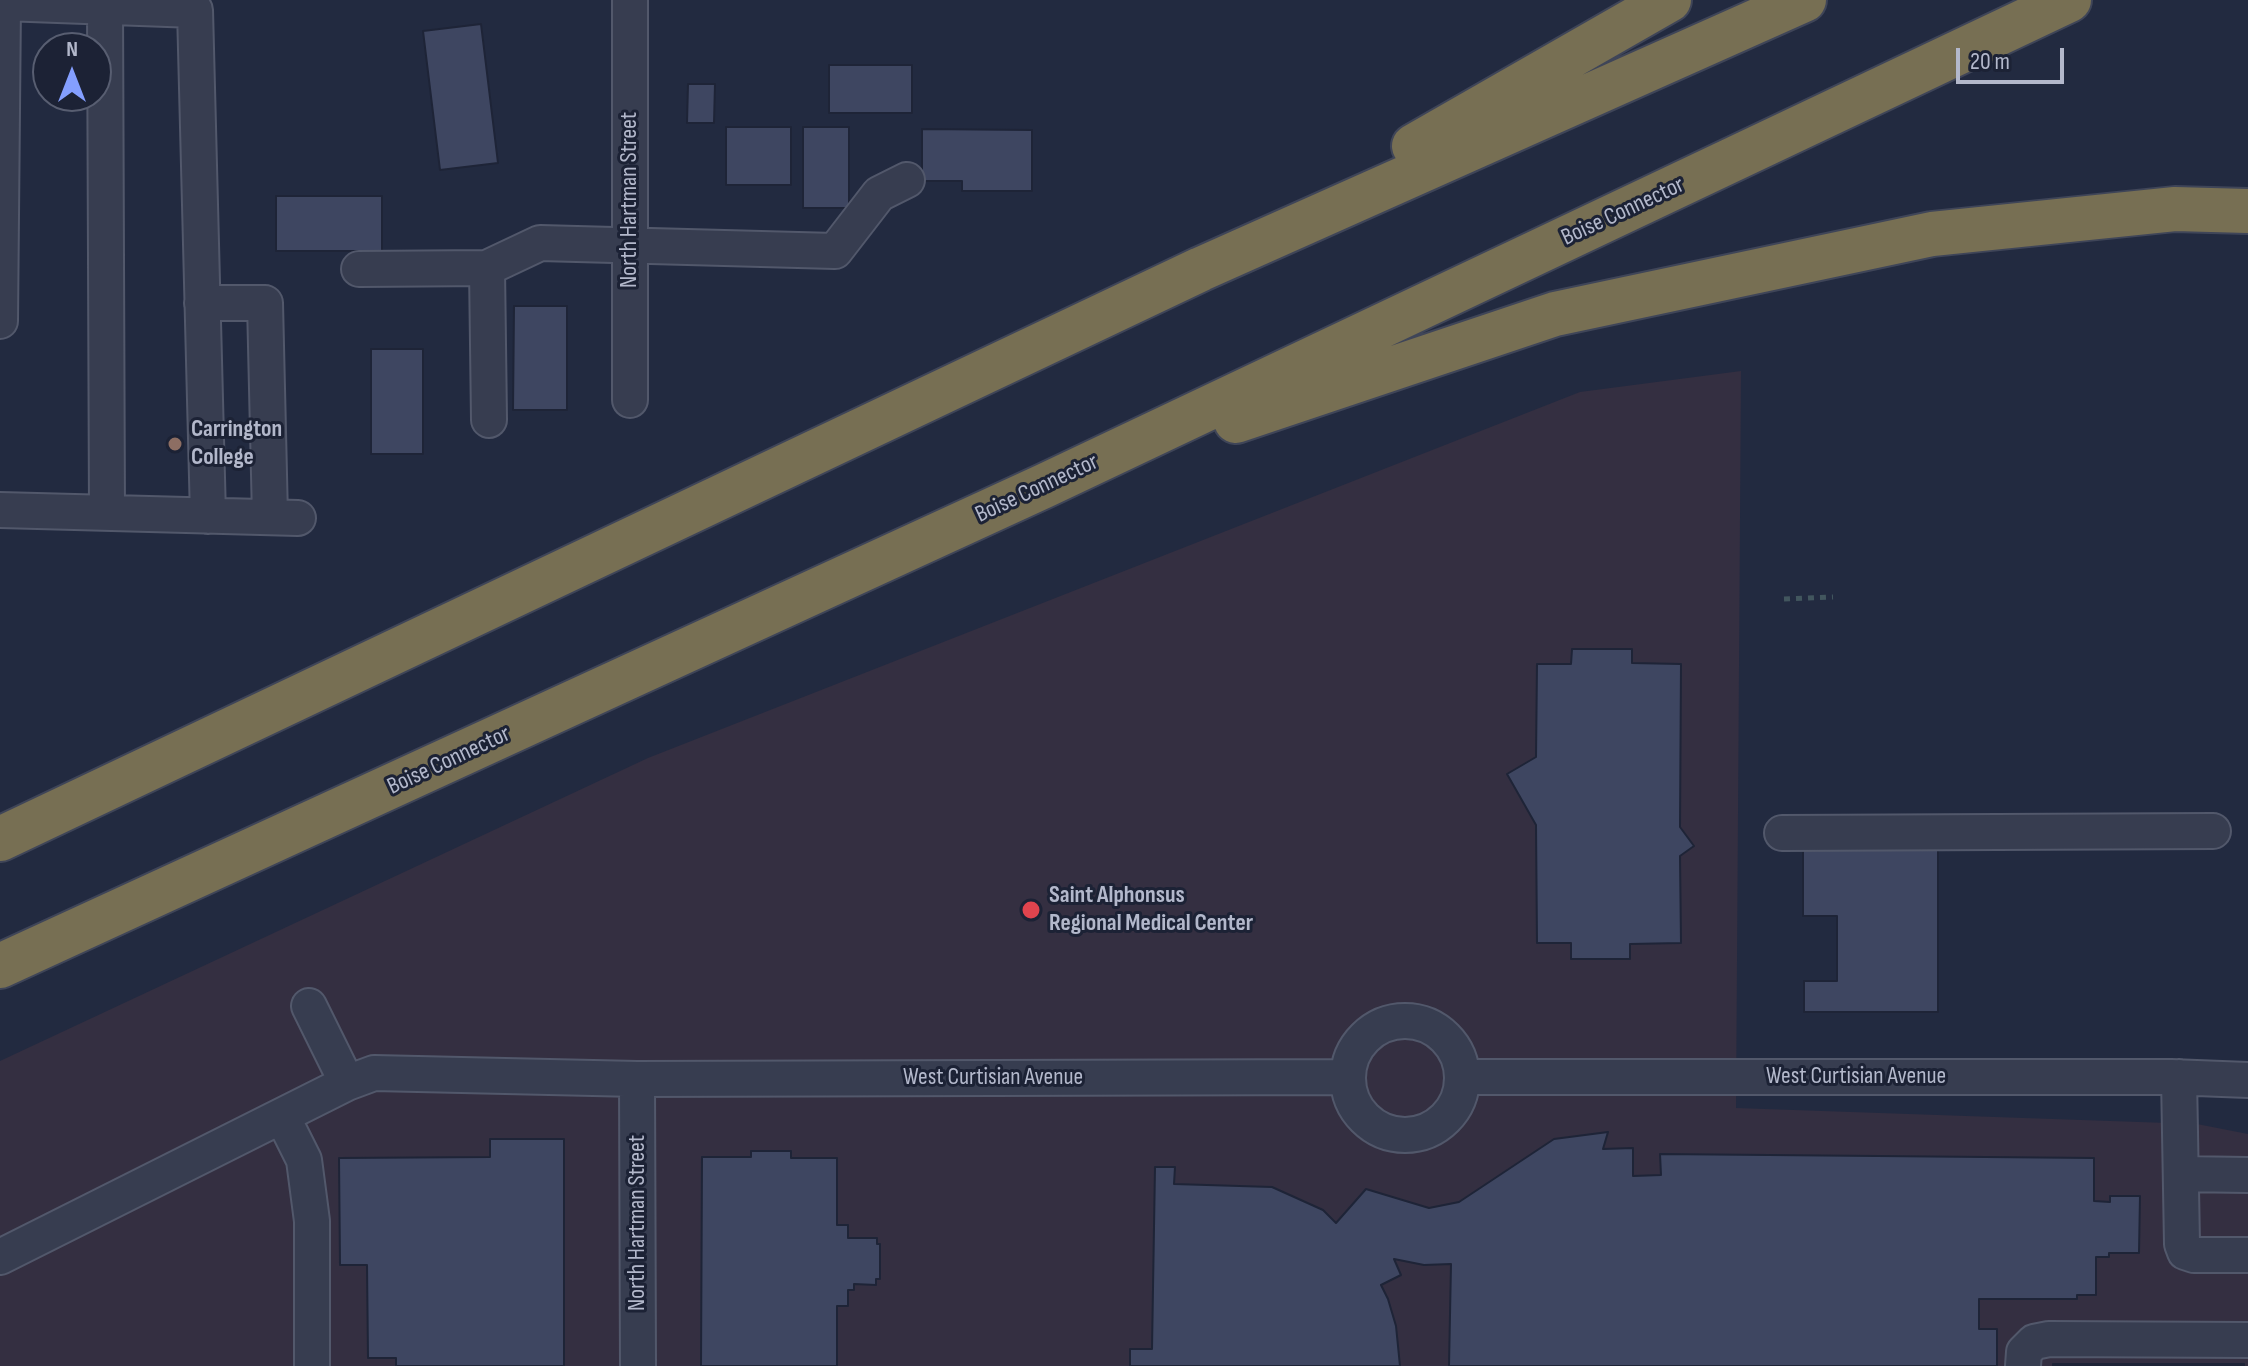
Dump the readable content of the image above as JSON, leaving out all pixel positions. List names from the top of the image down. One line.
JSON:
{"streets":{"highway":["Boise Connector"],"street":["North Hartman Street","West Curtisian Avenue"]},"crossings":[["North Hartman Street","West Curtisian Avenue"]],"places":["Carrington College","Saint Alphonsus Regional Medical Center"],"scale_bar":"20 m","north":"top"}
